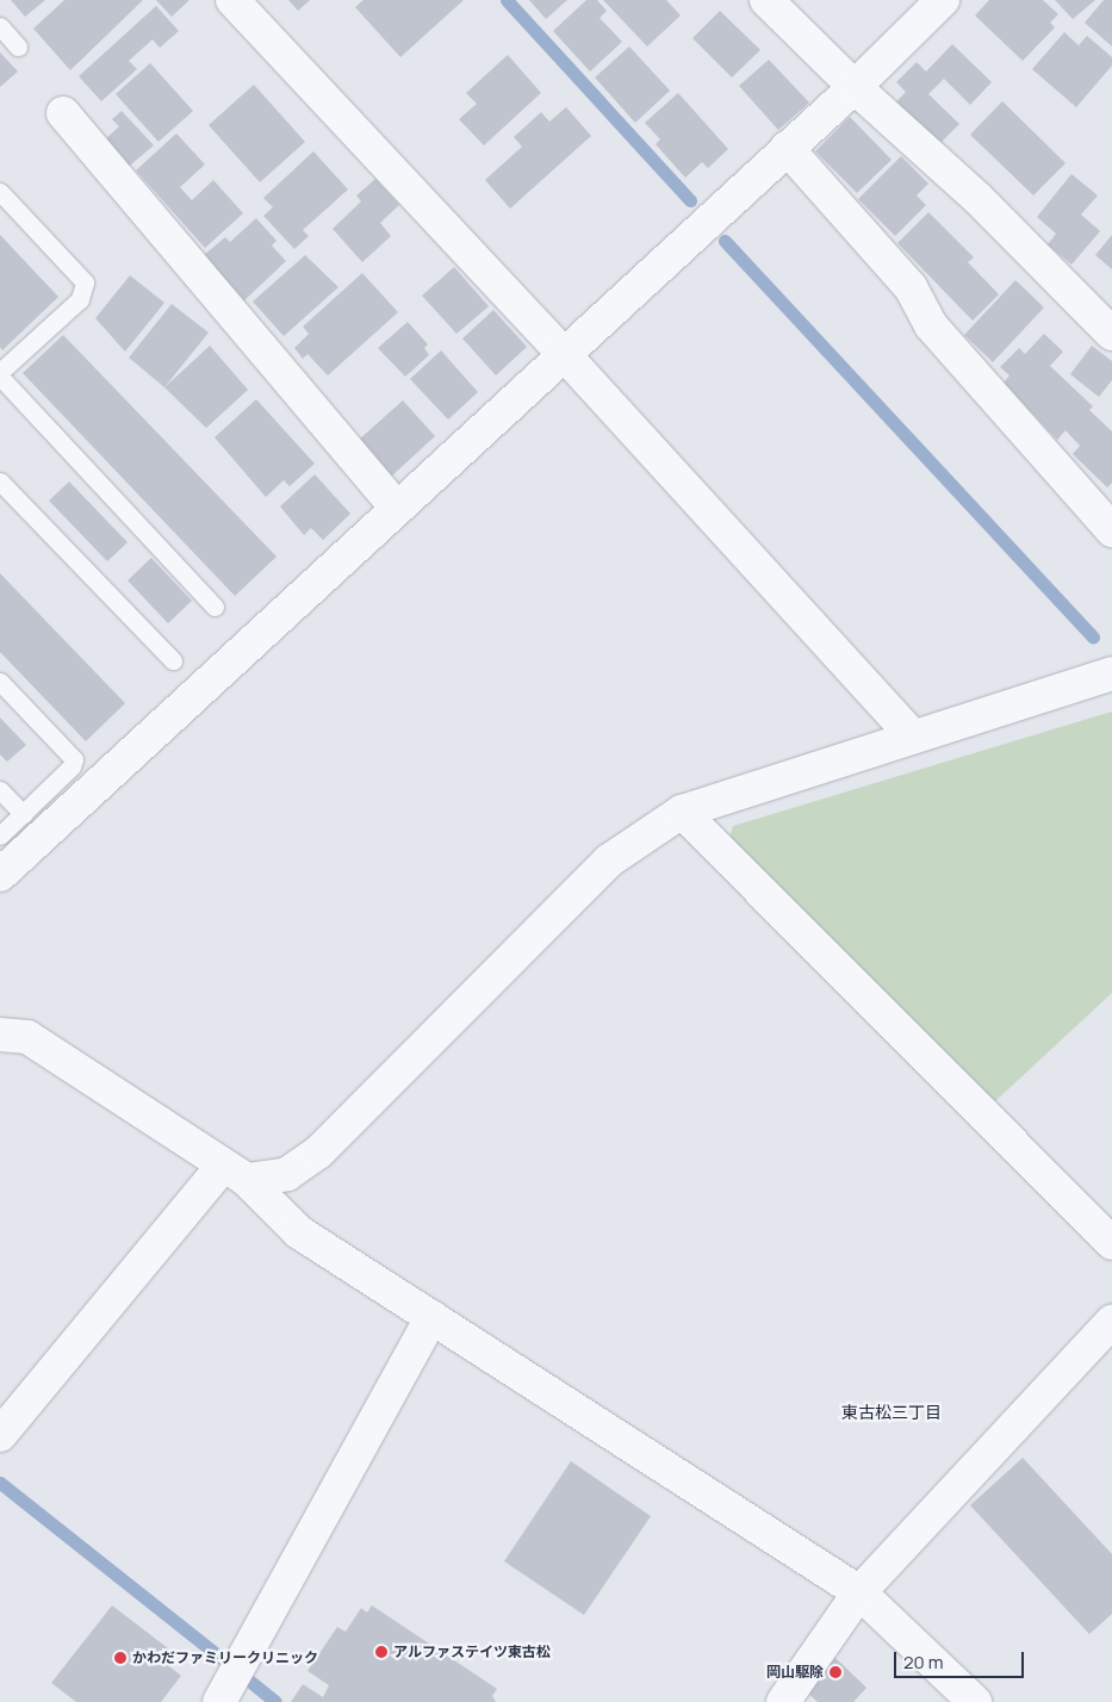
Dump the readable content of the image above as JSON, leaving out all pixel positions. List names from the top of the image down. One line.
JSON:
{"districts":["東古松三丁目"],"places":["アルファステイツ東古松","かわだファミリークリニック","岡山駆除"],"scale_bar":"20 m"}
